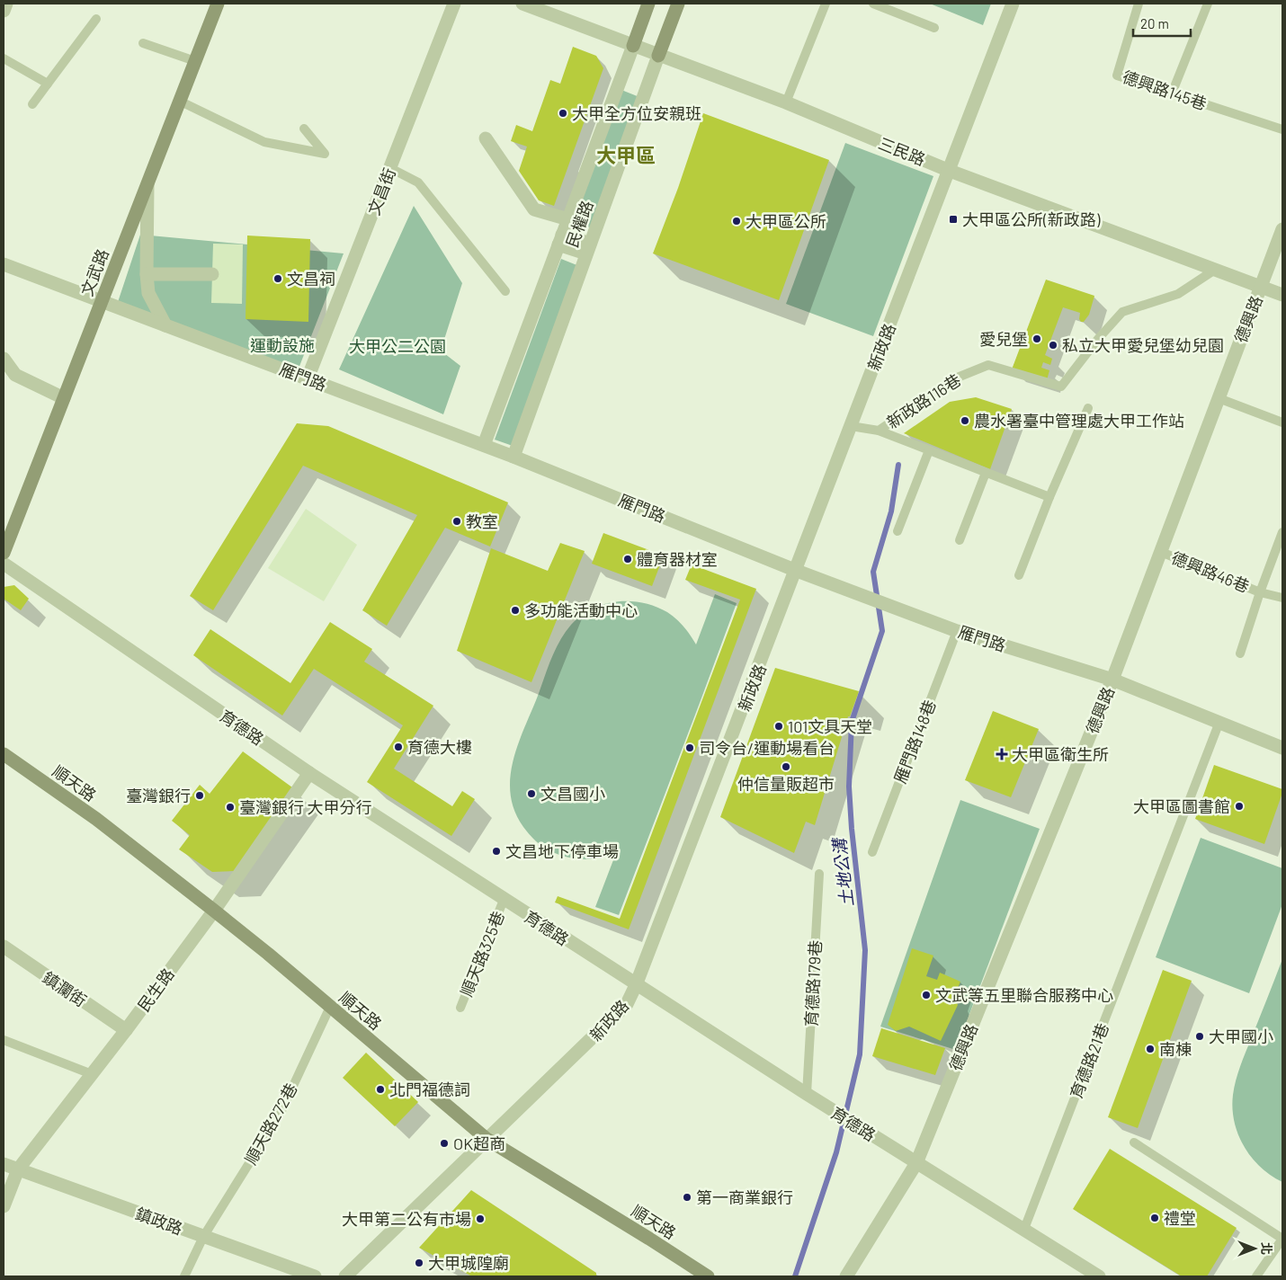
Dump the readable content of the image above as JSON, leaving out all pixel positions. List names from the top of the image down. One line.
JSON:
{"streets":{"street":["三民路","文昌街","民權路","文武路","德興路","新政路","雁門路","育德路","順天路","鎮瀾街","民生路","鎮政路"],"lane":["德興路145巷","新政路116巷","德興路46巷","雁門路148巷","順天路325巷","育德路179巷","育德路21巷","順天路272巷"]},"crossings":[["三民路","民權路"],["三民路","德興路"],["三民路","新政路"],["三民路","新政路116巷"],["文昌街","雁門路"],["民權路","雁門路"],["文武路","雁門路"],["德興路","雁門路"],["德興路","德興路46巷"],["德興路","育德路"],["新政路","雁門路"],["新政路","新政路116巷"],["新政路","育德路"],["新政路","順天路"],["雁門路","雁門路148巷"],["雁門路","育德路21巷"],["育德路","順天路325巷"],["育德路","育德路179巷"],["育德路","民生路"],["育德路","育德路21巷"],["順天路","民生路"],["順天路","順天路272巷"],["鎮瀾街","民生路"],["民生路","鎮政路"],["順天路272巷","鎮政路"]],"districts":["大甲區"],"water":["土地公溝"],"parks":["運動設施","大甲公二公園"],"places":{"other":["大甲全方位安親班","大甲區公所","文昌祠","愛兒堡","私立大甲愛兒堡幼兒園","農水署臺中管理處大甲工作站","教室","體育器材室","多功能活動中心","101文具天堂","育德大樓","司令台/運動場看台","仲信量販超市","文昌國小","臺灣銀行","大甲區圖書館","臺灣銀行 大甲分行","文昌地下停車場","文武等五里聯合服務中心","大甲國小","南棟","北門福德詞","OK超商","第一商業銀行","禮堂","大甲第二公有市場","大甲城隍廟"],"transit":["大甲區公所(新政路)"],"health":["大甲區衛生所"]},"scale_bar":"20 m","north":"right"}
